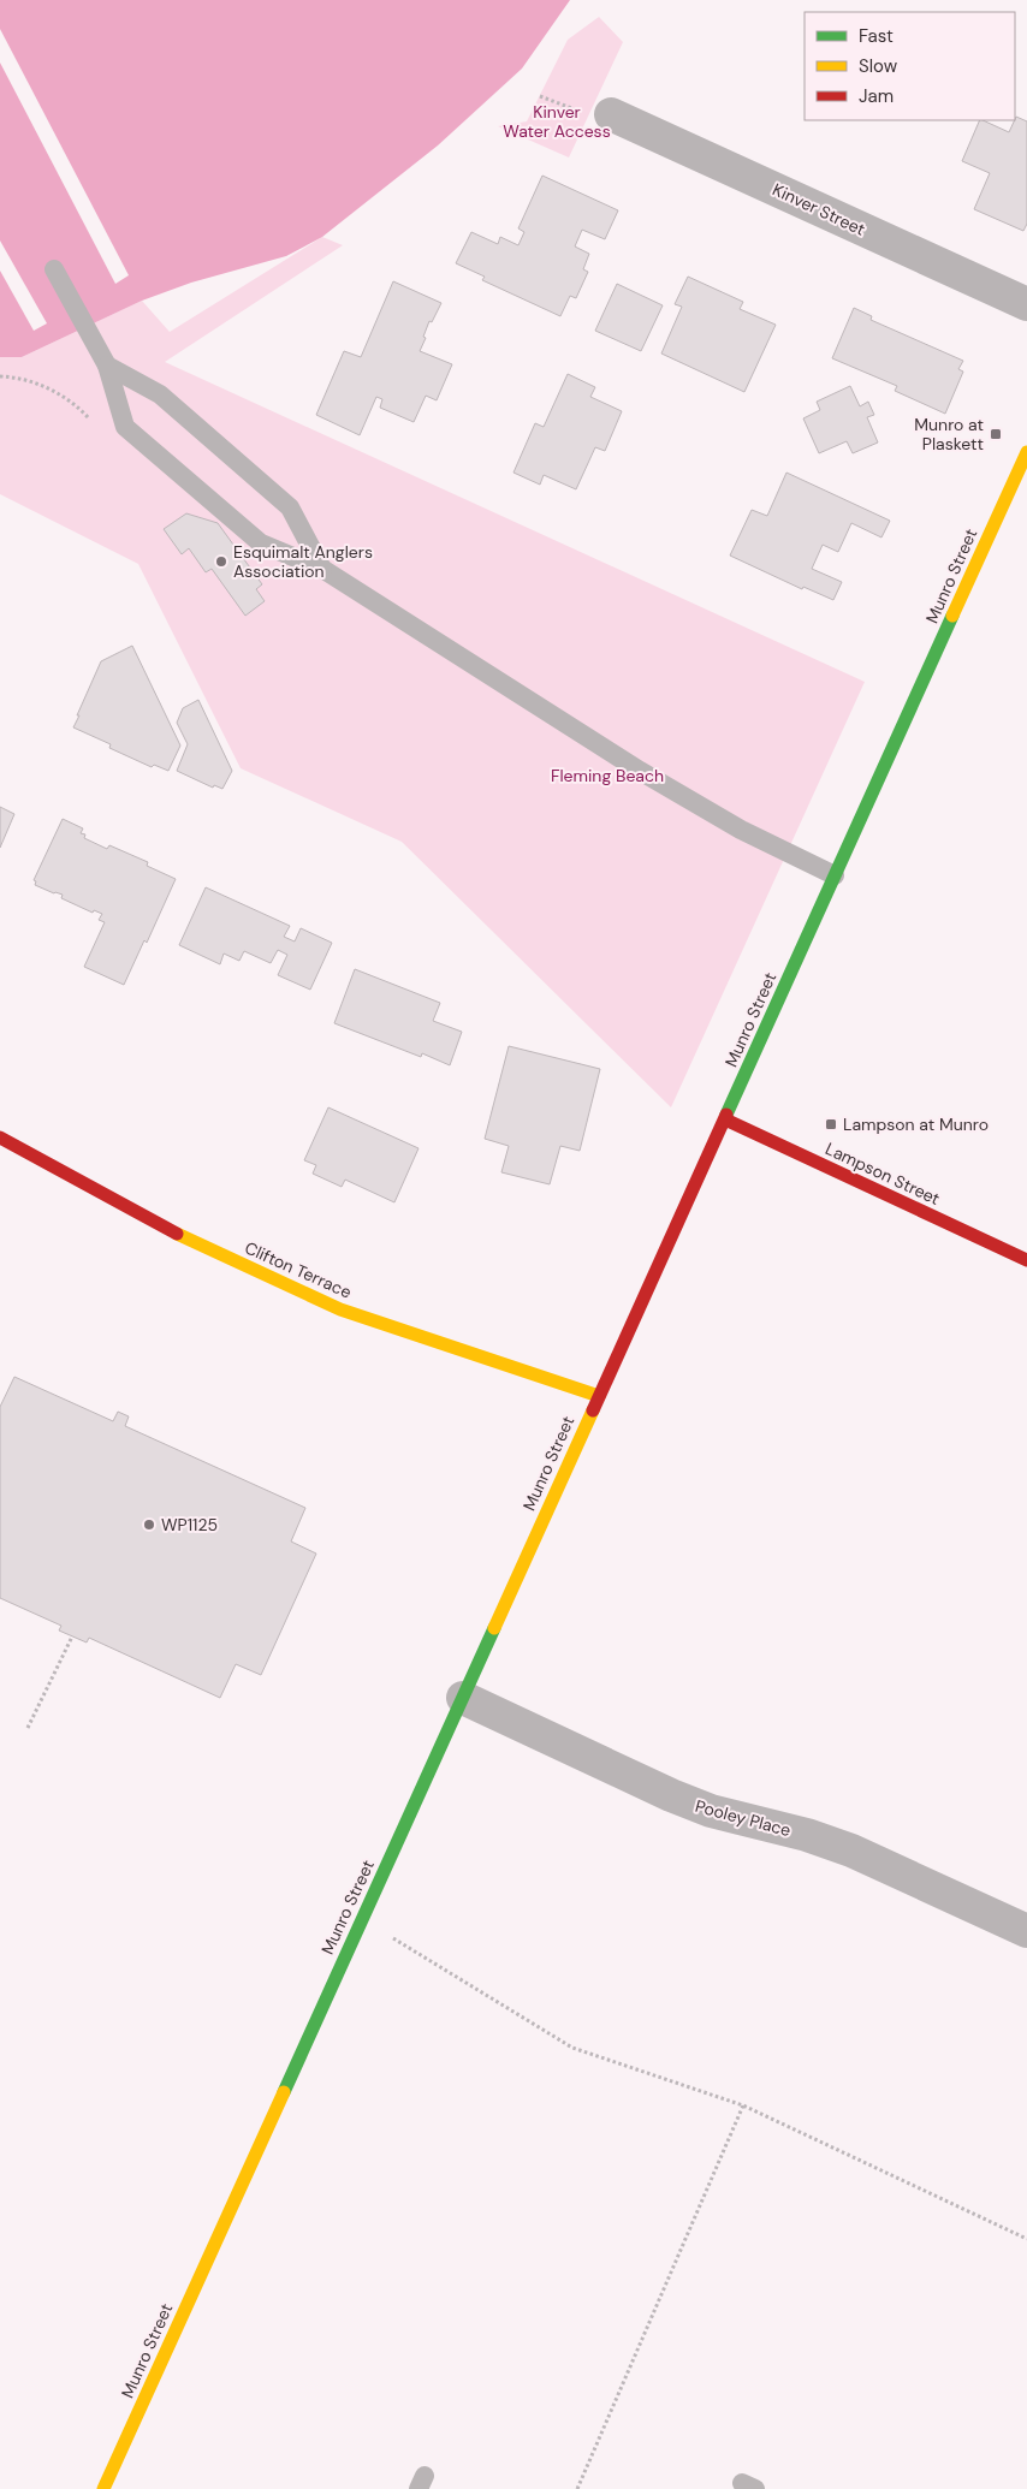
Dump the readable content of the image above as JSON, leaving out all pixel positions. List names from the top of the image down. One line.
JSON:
{"streets":{"street":["Kinver Street","Munro Street","Lampson Street","Clifton Terrace","Pooley Place"]},"crossings":[["Munro Street","Lampson Street"],["Munro Street","Clifton Terrace"],["Munro Street","Pooley Place"]],"parks":["Kinver Water Access","Fleming Beach"],"places":{"transit":["Munro at Plaskett","Lampson at Munro"],"other":["Esquimalt Anglers Association","WP1125"]},"legend":["Fast","Slow","Jam"]}
